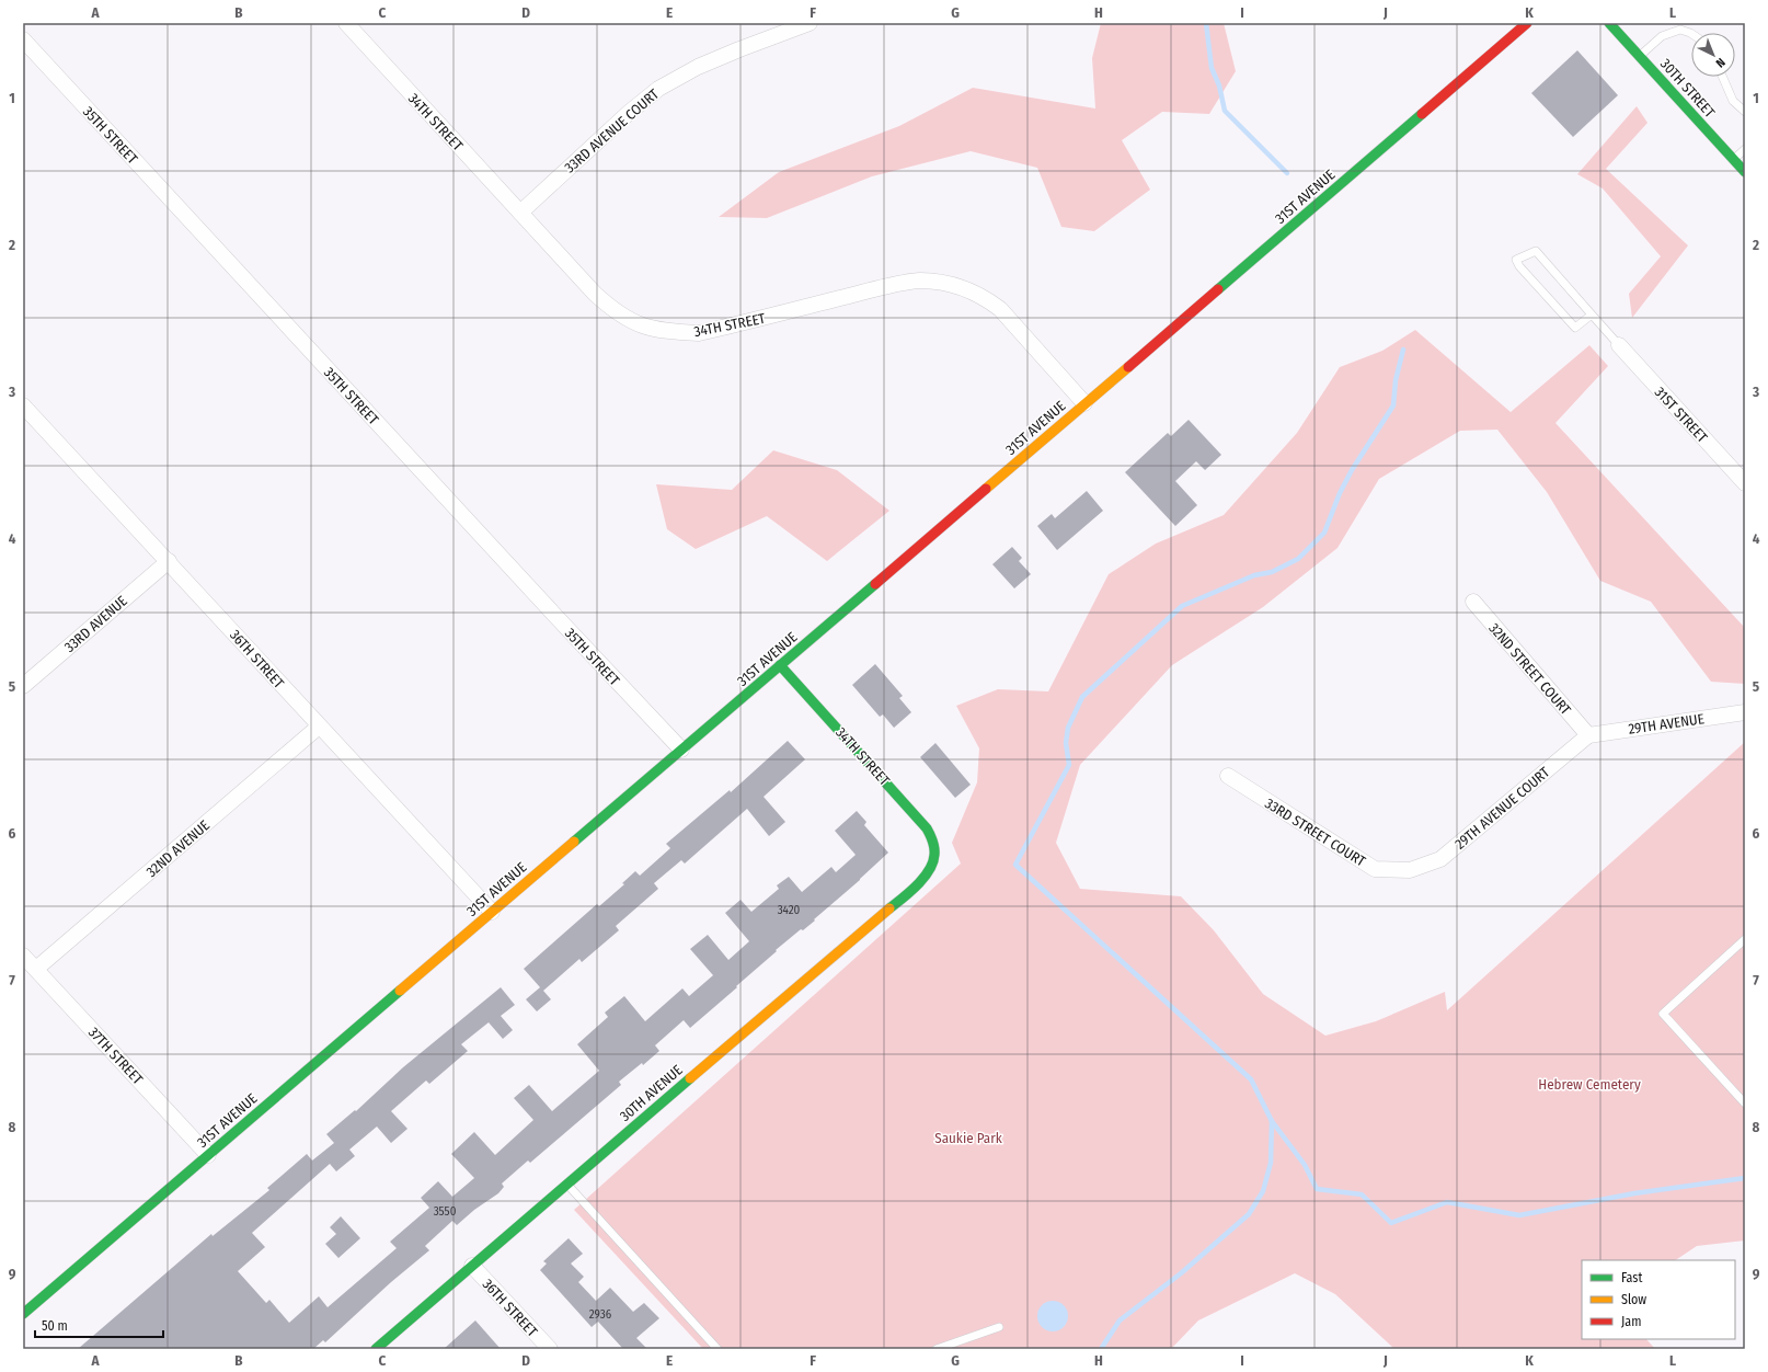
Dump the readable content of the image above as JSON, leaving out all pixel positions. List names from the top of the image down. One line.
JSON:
{"streets":{"street":["30TH STREET","34TH STREET","33RD AVENUE COURT","35TH STREET","31ST AVENUE","31ST STREET","33RD AVENUE","36TH STREET","32ND STREET COURT","29TH AVENUE","29TH AVENUE COURT","33RD STREET COURT","32ND AVENUE","37TH STREET","30TH AVENUE"]},"crossings":[["34TH STREET","33RD AVENUE COURT"],["34TH STREET","31ST AVENUE"],["34TH STREET","30TH AVENUE"],["35TH STREET","31ST AVENUE"],["31ST AVENUE","36TH STREET"],["31ST AVENUE","37TH STREET"],["33RD AVENUE","36TH STREET"],["36TH STREET","32ND AVENUE"],["36TH STREET","30TH AVENUE"],["32ND STREET COURT","29TH AVENUE"],["32ND STREET COURT","29TH AVENUE COURT"],["29TH AVENUE","29TH AVENUE COURT"],["29TH AVENUE COURT","33RD STREET COURT"],["32ND AVENUE","37TH STREET"]],"parks":["Hebrew Cemetery","Saukie Park"],"house_numbers":["3420","3550","2936"],"legend":["Fast","Slow","Jam"],"scale_bar":"50 m","north":"bottom right","grid":{"columns":["A","B","C","D","E","F","G","H","I","J","K","L"],"rows":["1","2","3","4","5","6","7","8","9"]}}
